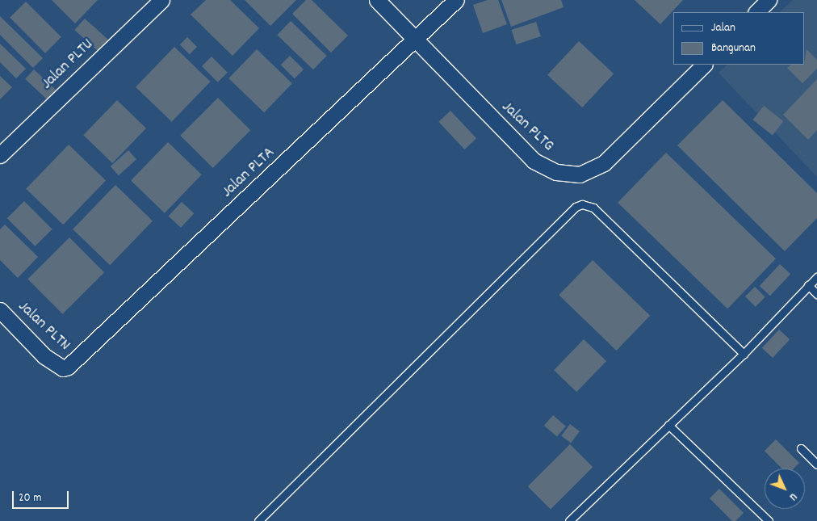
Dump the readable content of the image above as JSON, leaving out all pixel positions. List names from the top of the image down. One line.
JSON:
{"streets":{"street":["Jalan PLTU","Jalan PLTG","Jalan PLTA","Jalan PLTN"]},"crossings":[["Jalan PLTG","Jalan PLTA"],["Jalan PLTA","Jalan PLTN"]],"legend":["Jalan","Bangunan"],"scale_bar":"20 m","north":"bottom right"}
